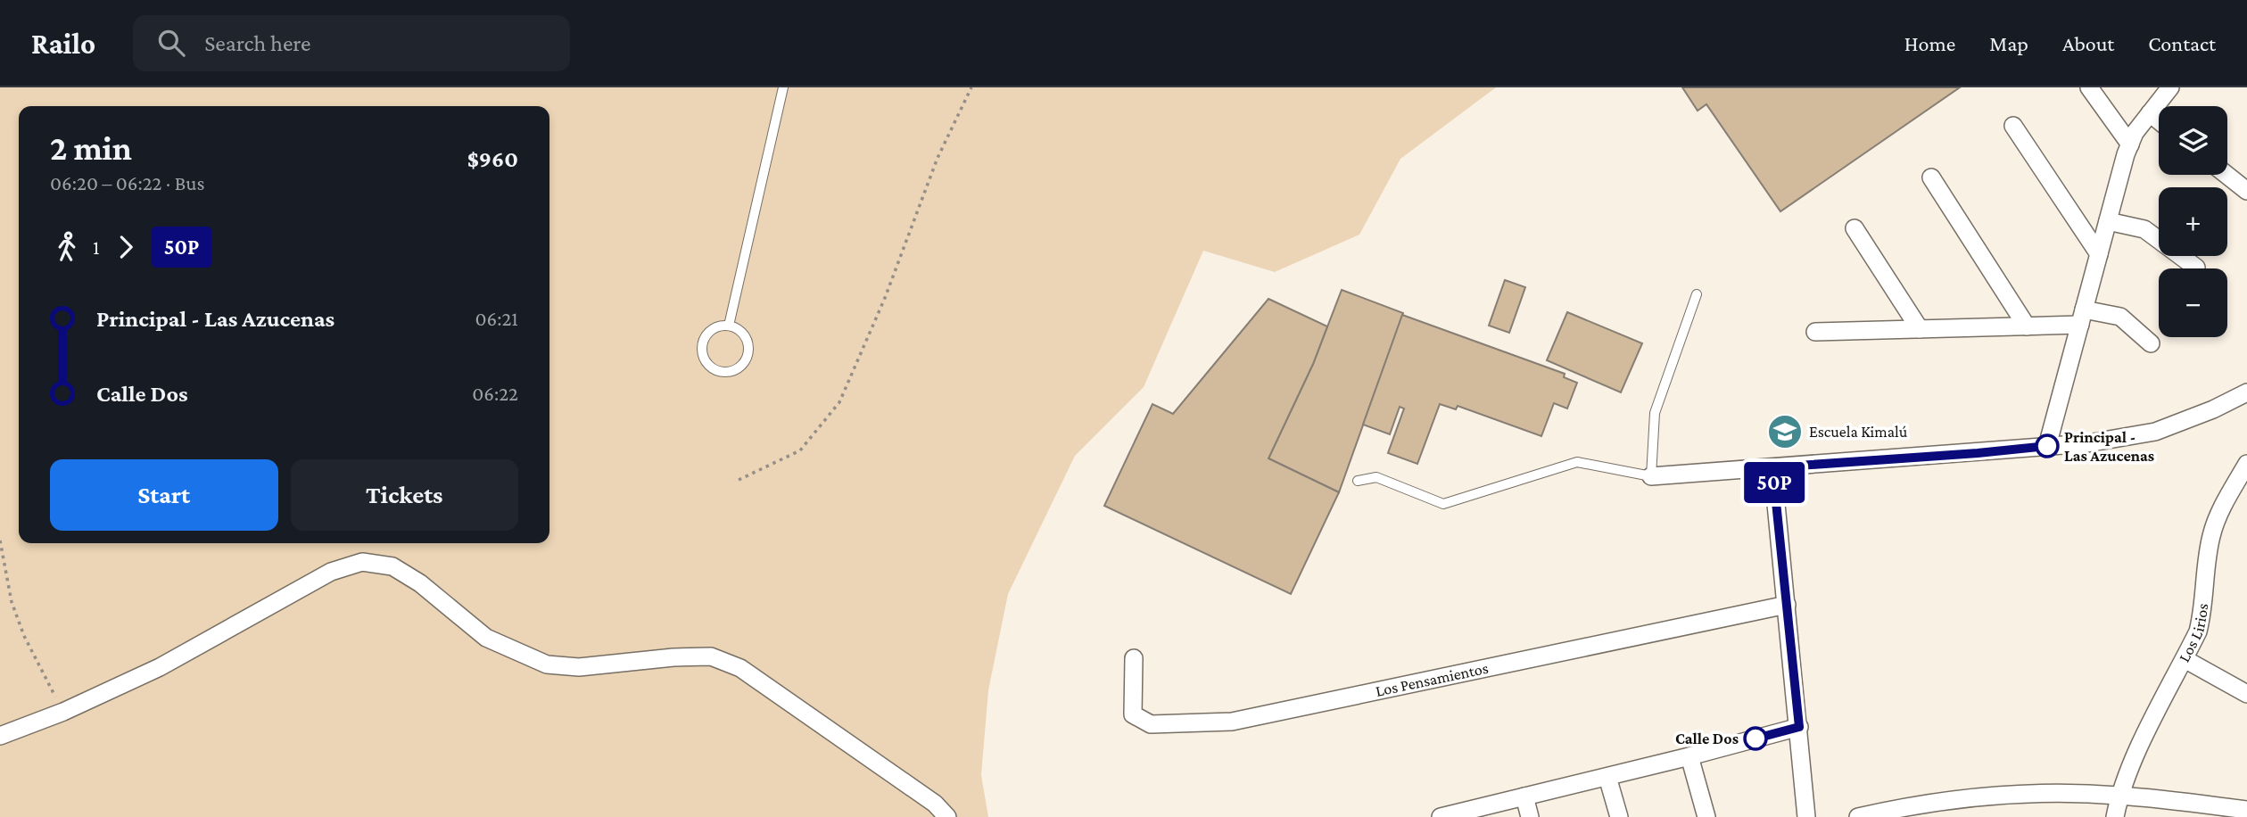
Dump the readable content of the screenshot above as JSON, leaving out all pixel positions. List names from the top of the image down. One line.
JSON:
{"streets":{"street":["Los Lirios","Los Pensamientos"]},"places":{"school or university":["Escuela Kimalú"],"other":["Principal - Las Azucenas","Calle Dos"]},"lines":["bus line 50P"],"page":{"header":"Railo","search":"Search here","nav":["Home","Map","About","Contact"],"on_map":"50P","map_buttons":["+","−"],"heading":["2 min","06:20 – 06:22 · Bus","$960"],"legs":["1","50P"],"list":[{"name":"Principal - Las Azucenas","value":"06:21"},{"name":"Calle Dos","value":"06:22"}],"buttons":["Start","Tickets"]}}
